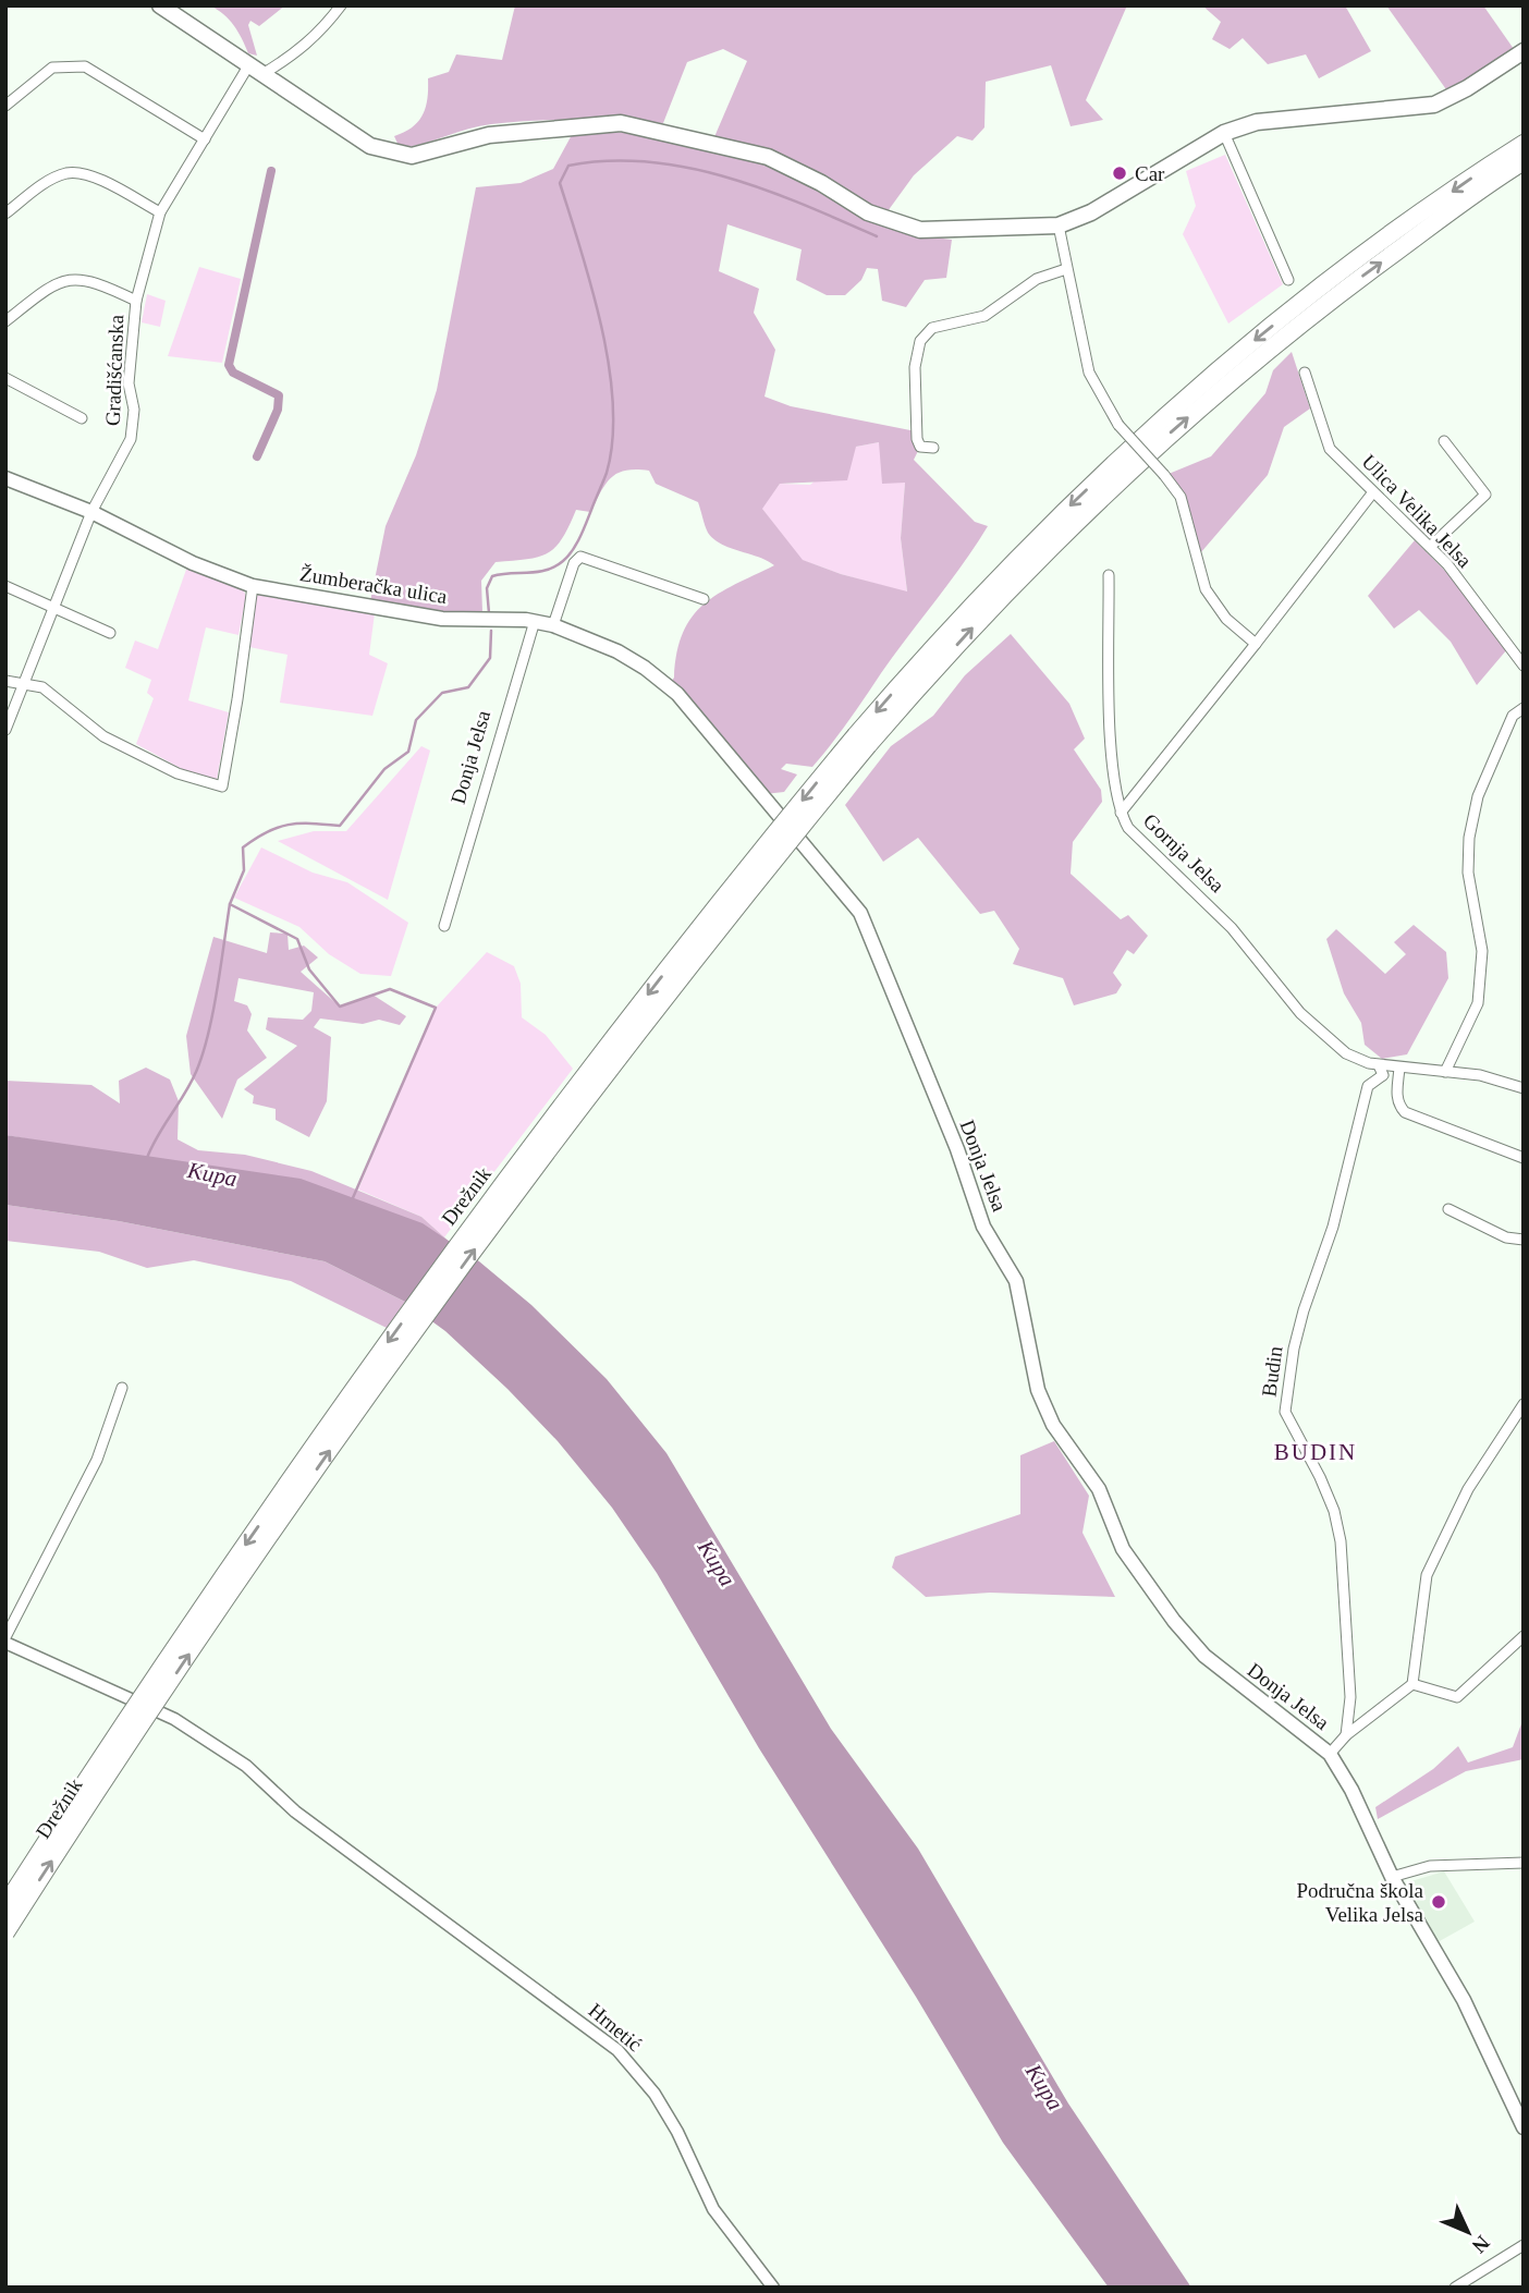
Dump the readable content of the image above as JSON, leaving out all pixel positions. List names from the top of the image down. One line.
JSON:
{"streets":{"highway":["Drežnik"],"main road":["Žumberačka ulica","Donja Jelsa"],"street":["Gradišćanska","Ulica Velika Jelsa","Gornja Jelsa","Budin","Hrnetić"]},"crossings":[["Gradišćanska","Žumberačka ulica"],["Žumberačka ulica","Donja Jelsa"],["Donja Jelsa","Budin"],["Gornja Jelsa","Budin"]],"districts":["BUDIN"],"water":["Kupa"],"places":["Car","Područna škola Velika Jelsa"],"north":"bottom right"}
